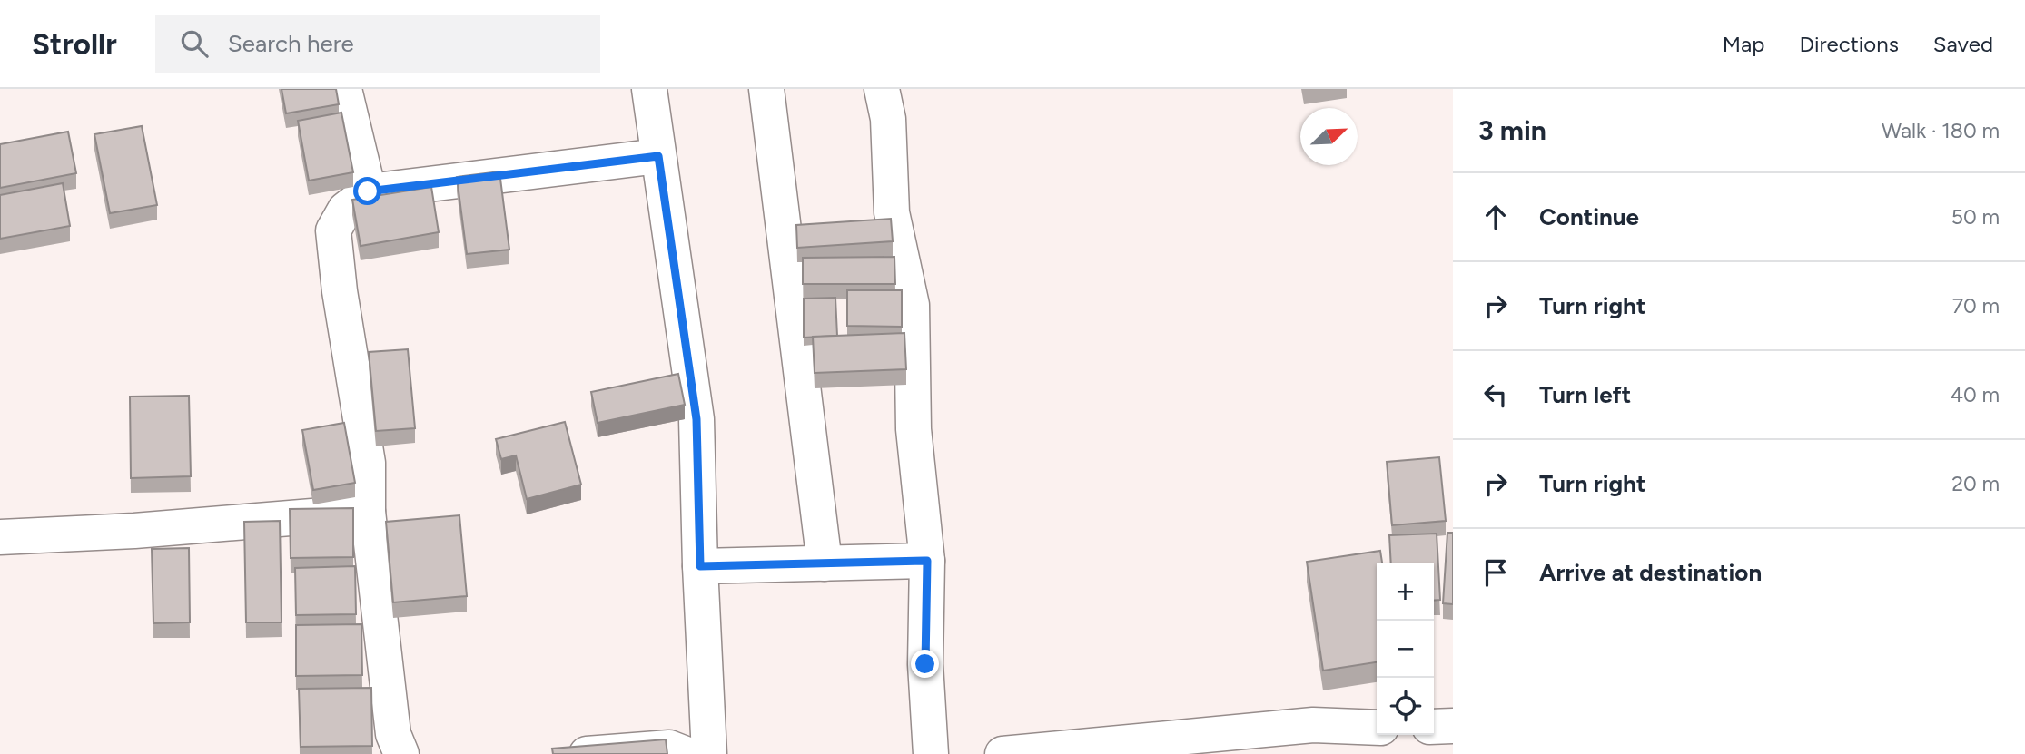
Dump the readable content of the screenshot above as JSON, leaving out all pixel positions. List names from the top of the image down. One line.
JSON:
{"north":"top right","page":{"header":"Strollr","search":"Search here","nav":["Map","Directions","Saved"],"heading":["3 min","Walk · 180 m"],"list":[["Continue","50 m"],["Turn right","70 m"],["Turn left","40 m"],["Turn right","20 m"],"Arrive at destination"],"map_buttons":["+","−"]}}
